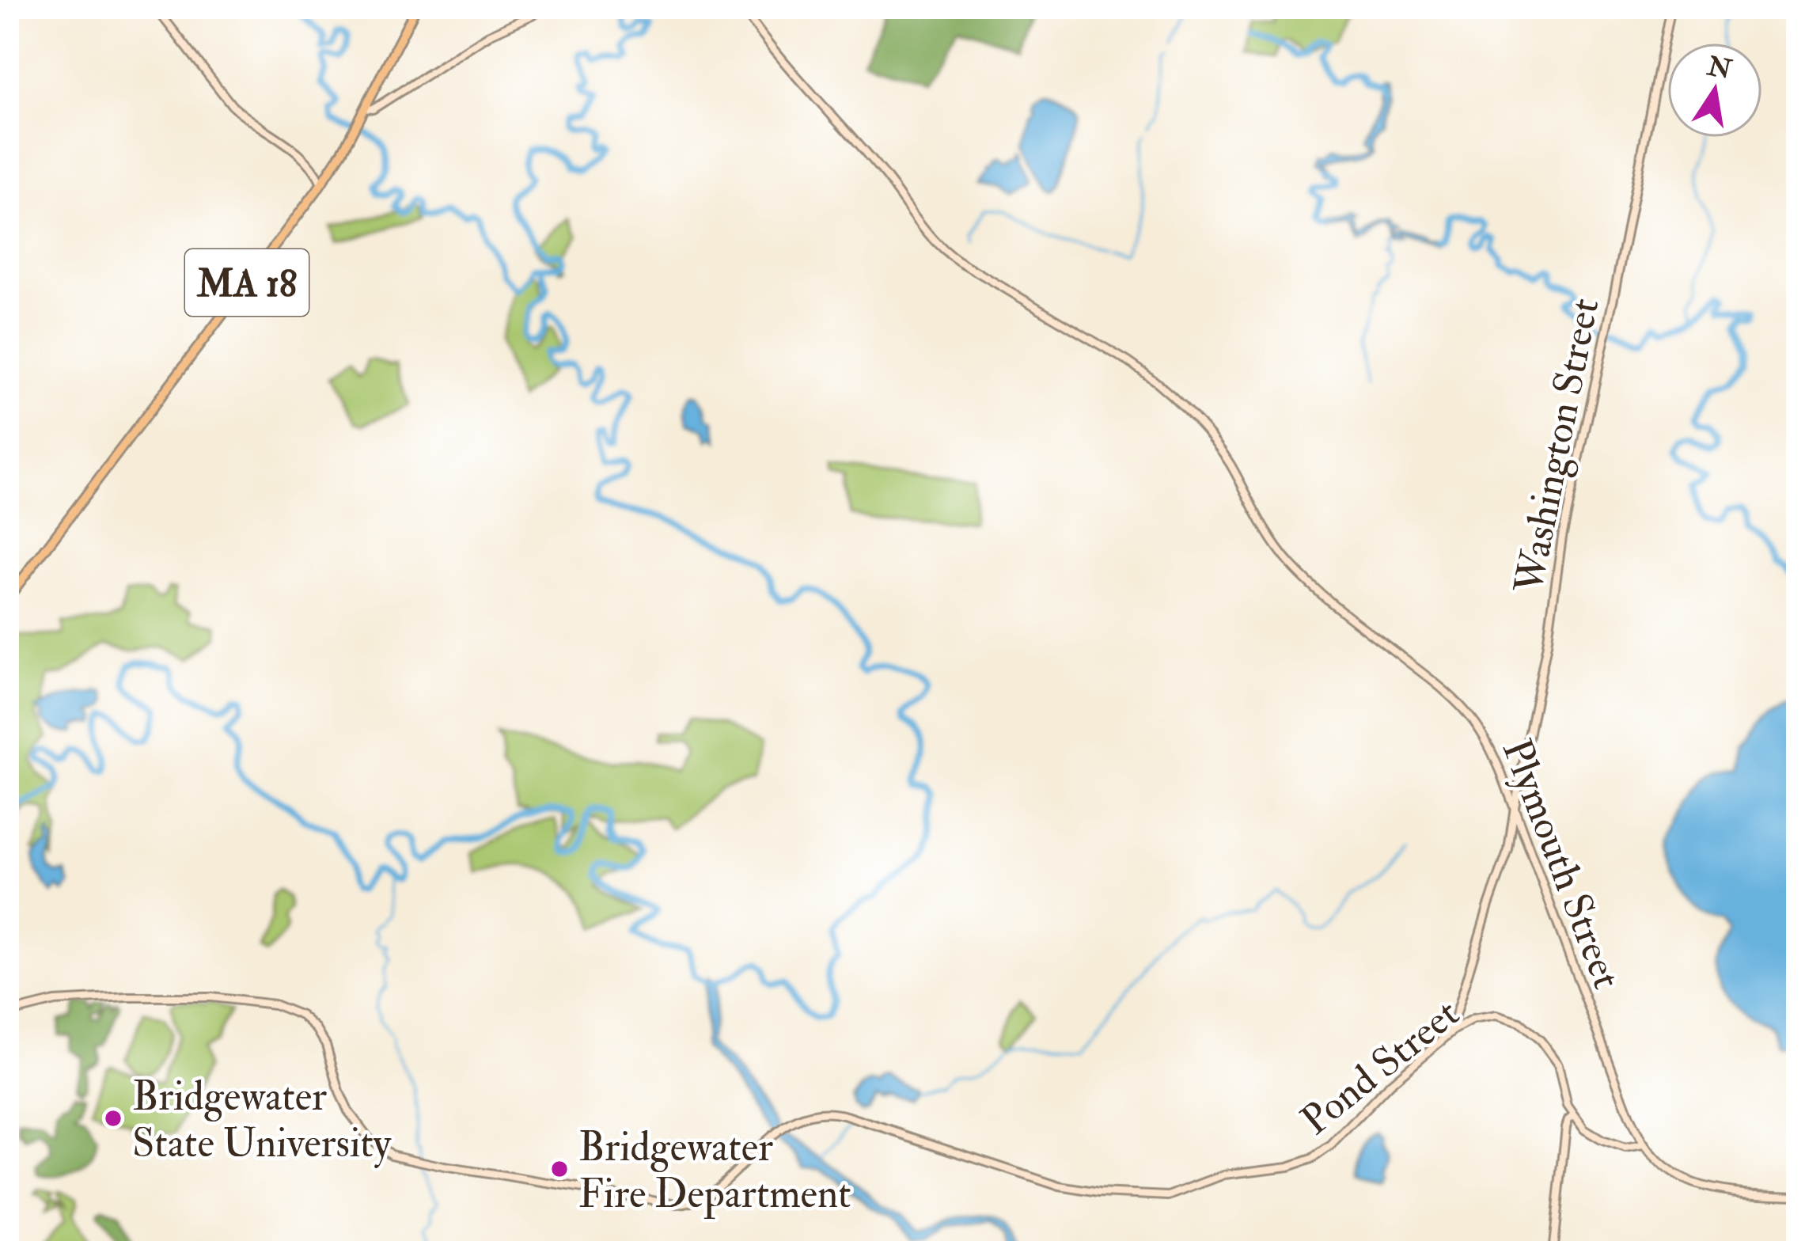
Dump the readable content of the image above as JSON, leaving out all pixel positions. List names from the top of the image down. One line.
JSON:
{"streets":{"main road":["MA 18","Washington Street","Plymouth Street","Pond Street"]},"crossings":[["Washington Street","Plymouth Street"],["Washington Street","Pond Street"]],"places":["Bridgewater State University","Bridgewater Fire Department"],"north":"top"}
